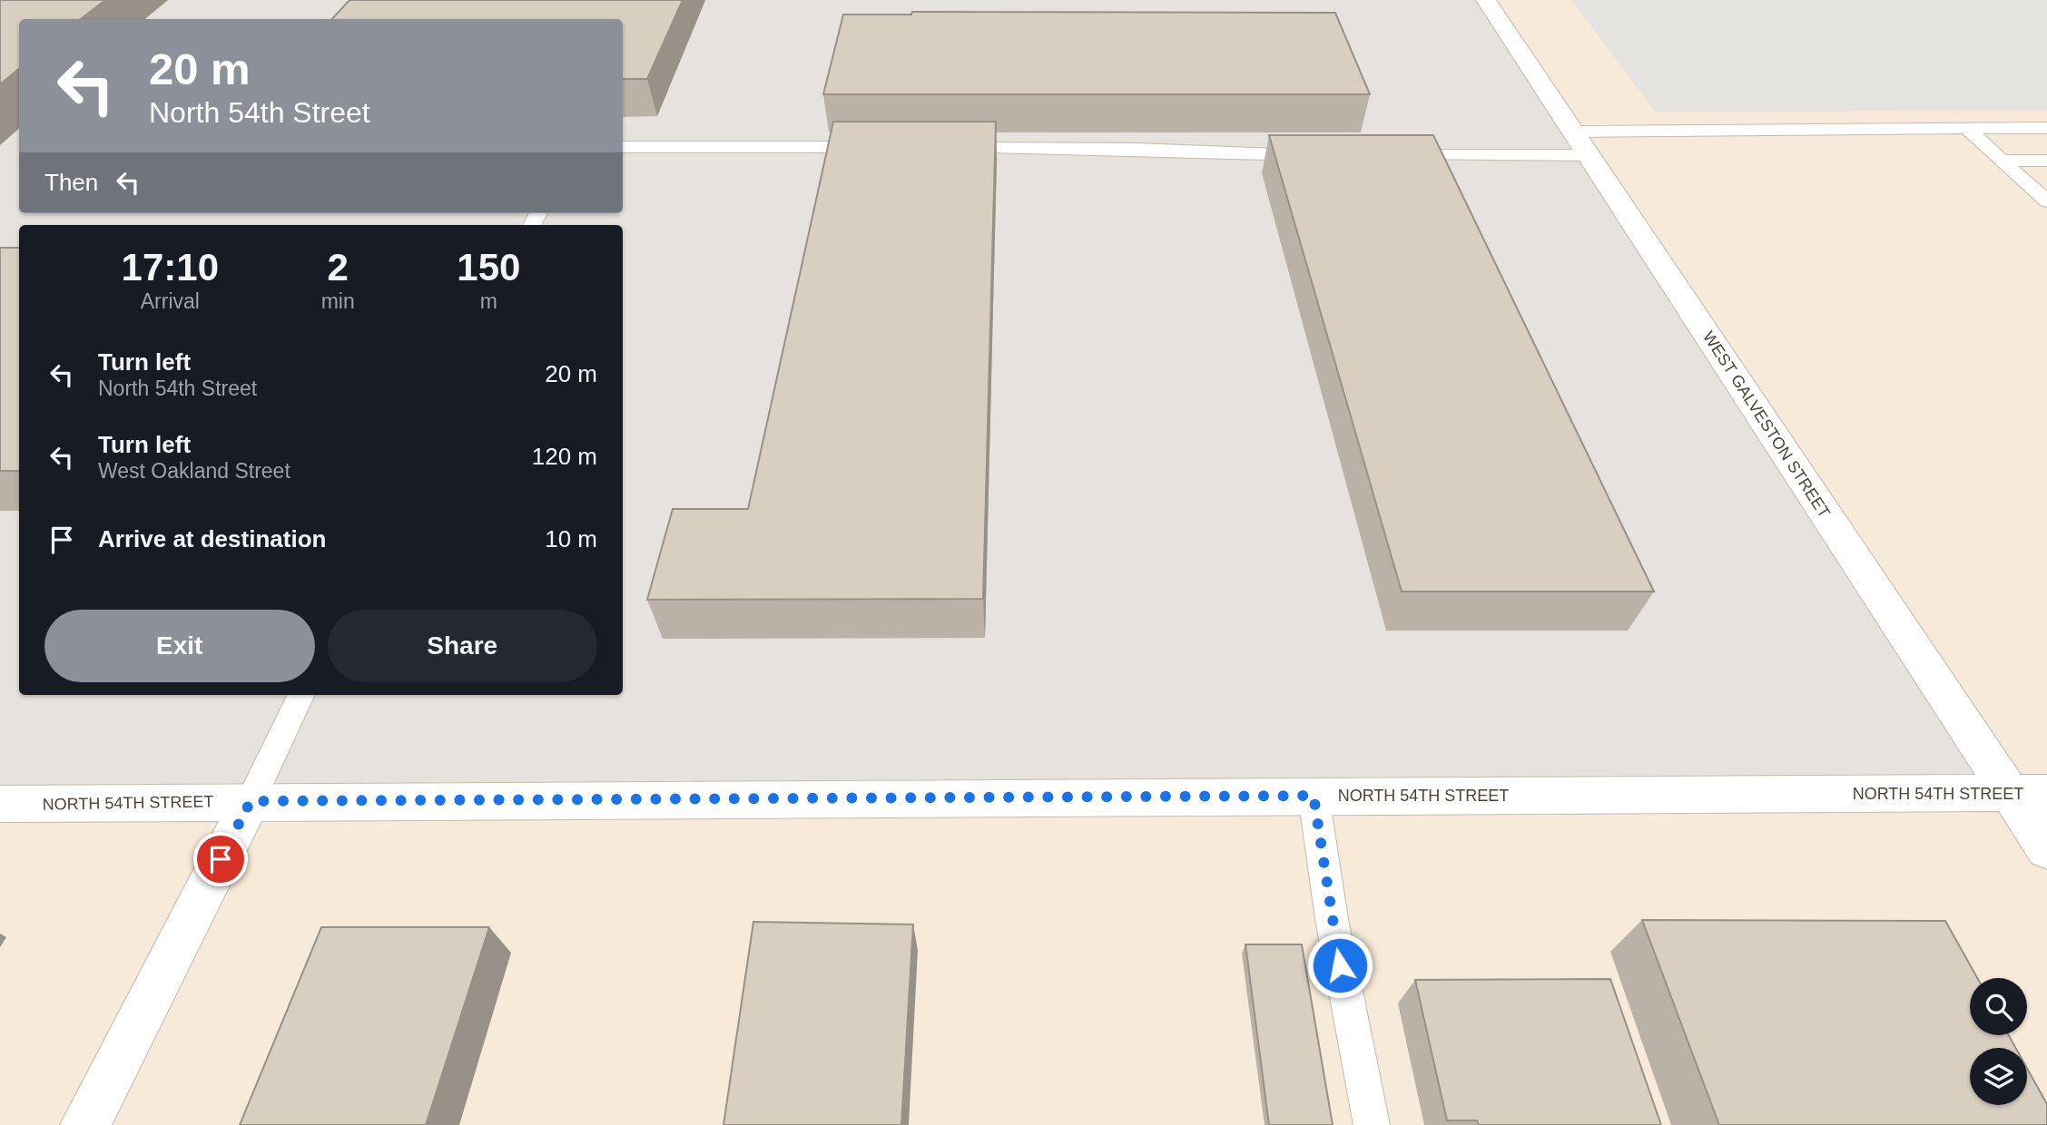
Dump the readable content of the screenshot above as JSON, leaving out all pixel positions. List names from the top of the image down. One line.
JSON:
{"streets":{"street":["WEST GALVESTON STREET","NORTH 54TH STREET"]},"crossings":[["WEST GALVESTON STREET","NORTH 54TH STREET"]],"page":{"turn":["20 m","North 54th Street"],"then":"Then","eta":["17:10","Arrival","2","min","150","m"],"list":[{"name":"Turn left","note":"North 54th Street","value":"20 m"},{"name":"Turn left","note":"West Oakland Street","value":"120 m"},{"name":"Arrive at destination","value":"10 m"}],"buttons":["Exit","Share"]}}
